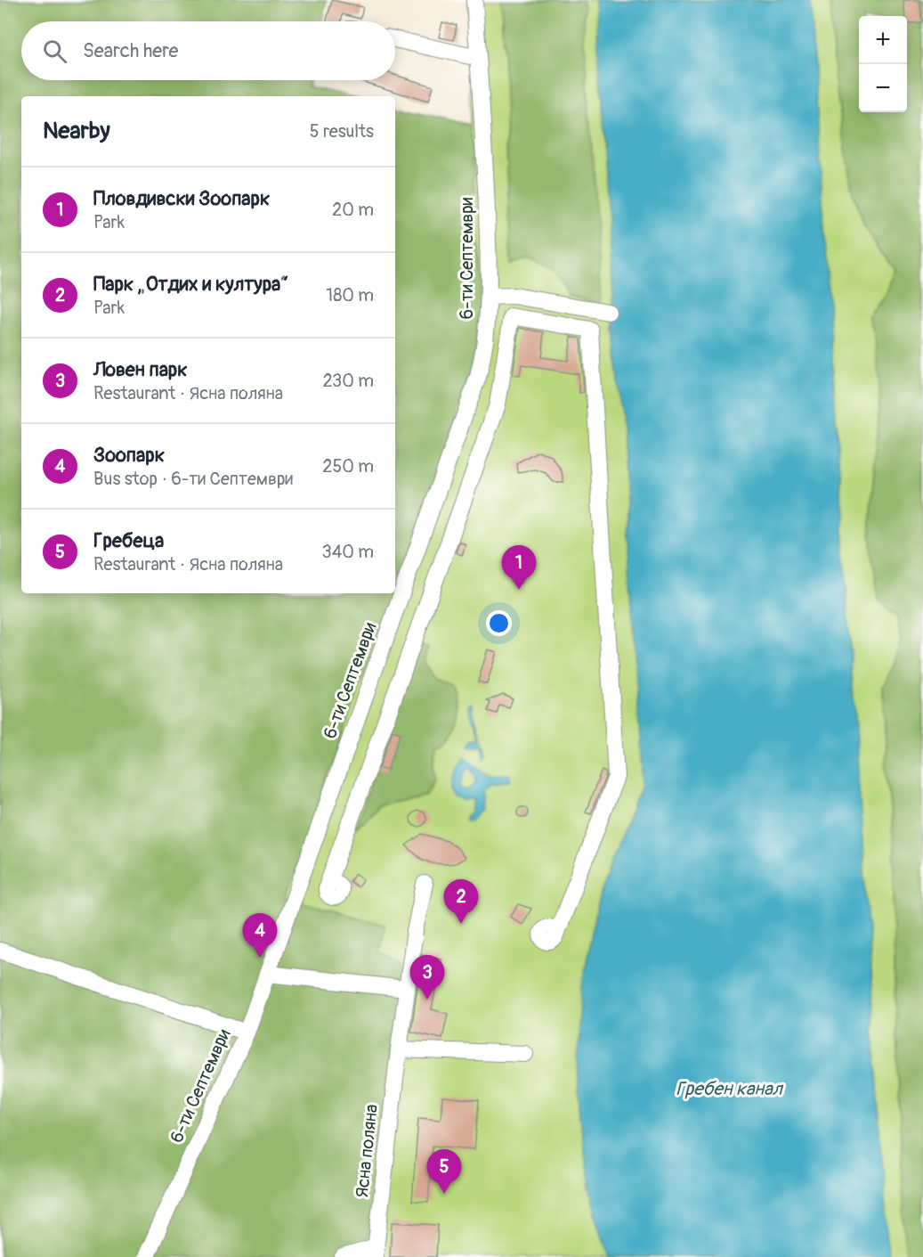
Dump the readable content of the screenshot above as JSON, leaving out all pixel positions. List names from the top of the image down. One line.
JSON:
{"streets":{"street":["6-ти Септември","Ясна поляна"]},"water":["Гребен канал"],"page":{"map_buttons":["+","−"],"search":"Search here","heading":["Nearby","5 results"],"list":[{"mark":"1","name":"Пловдивски Зоопарк","note":"Park","value":"20 m"},{"mark":"2","name":"Парк „Отдих и култура“","note":"Park","value":"180 m"},{"mark":"3","name":"Ловен парк","note":"Restaurant · Ясна поляна","value":"230 m"},{"mark":"4","name":"Зоопарк","note":"Bus stop · 6-ти Септември","value":"250 m"},{"mark":"5","name":"Гребеца","note":"Restaurant · Ясна поляна","value":"340 m"}],"pins":["1","2","4","3","5"]}}
